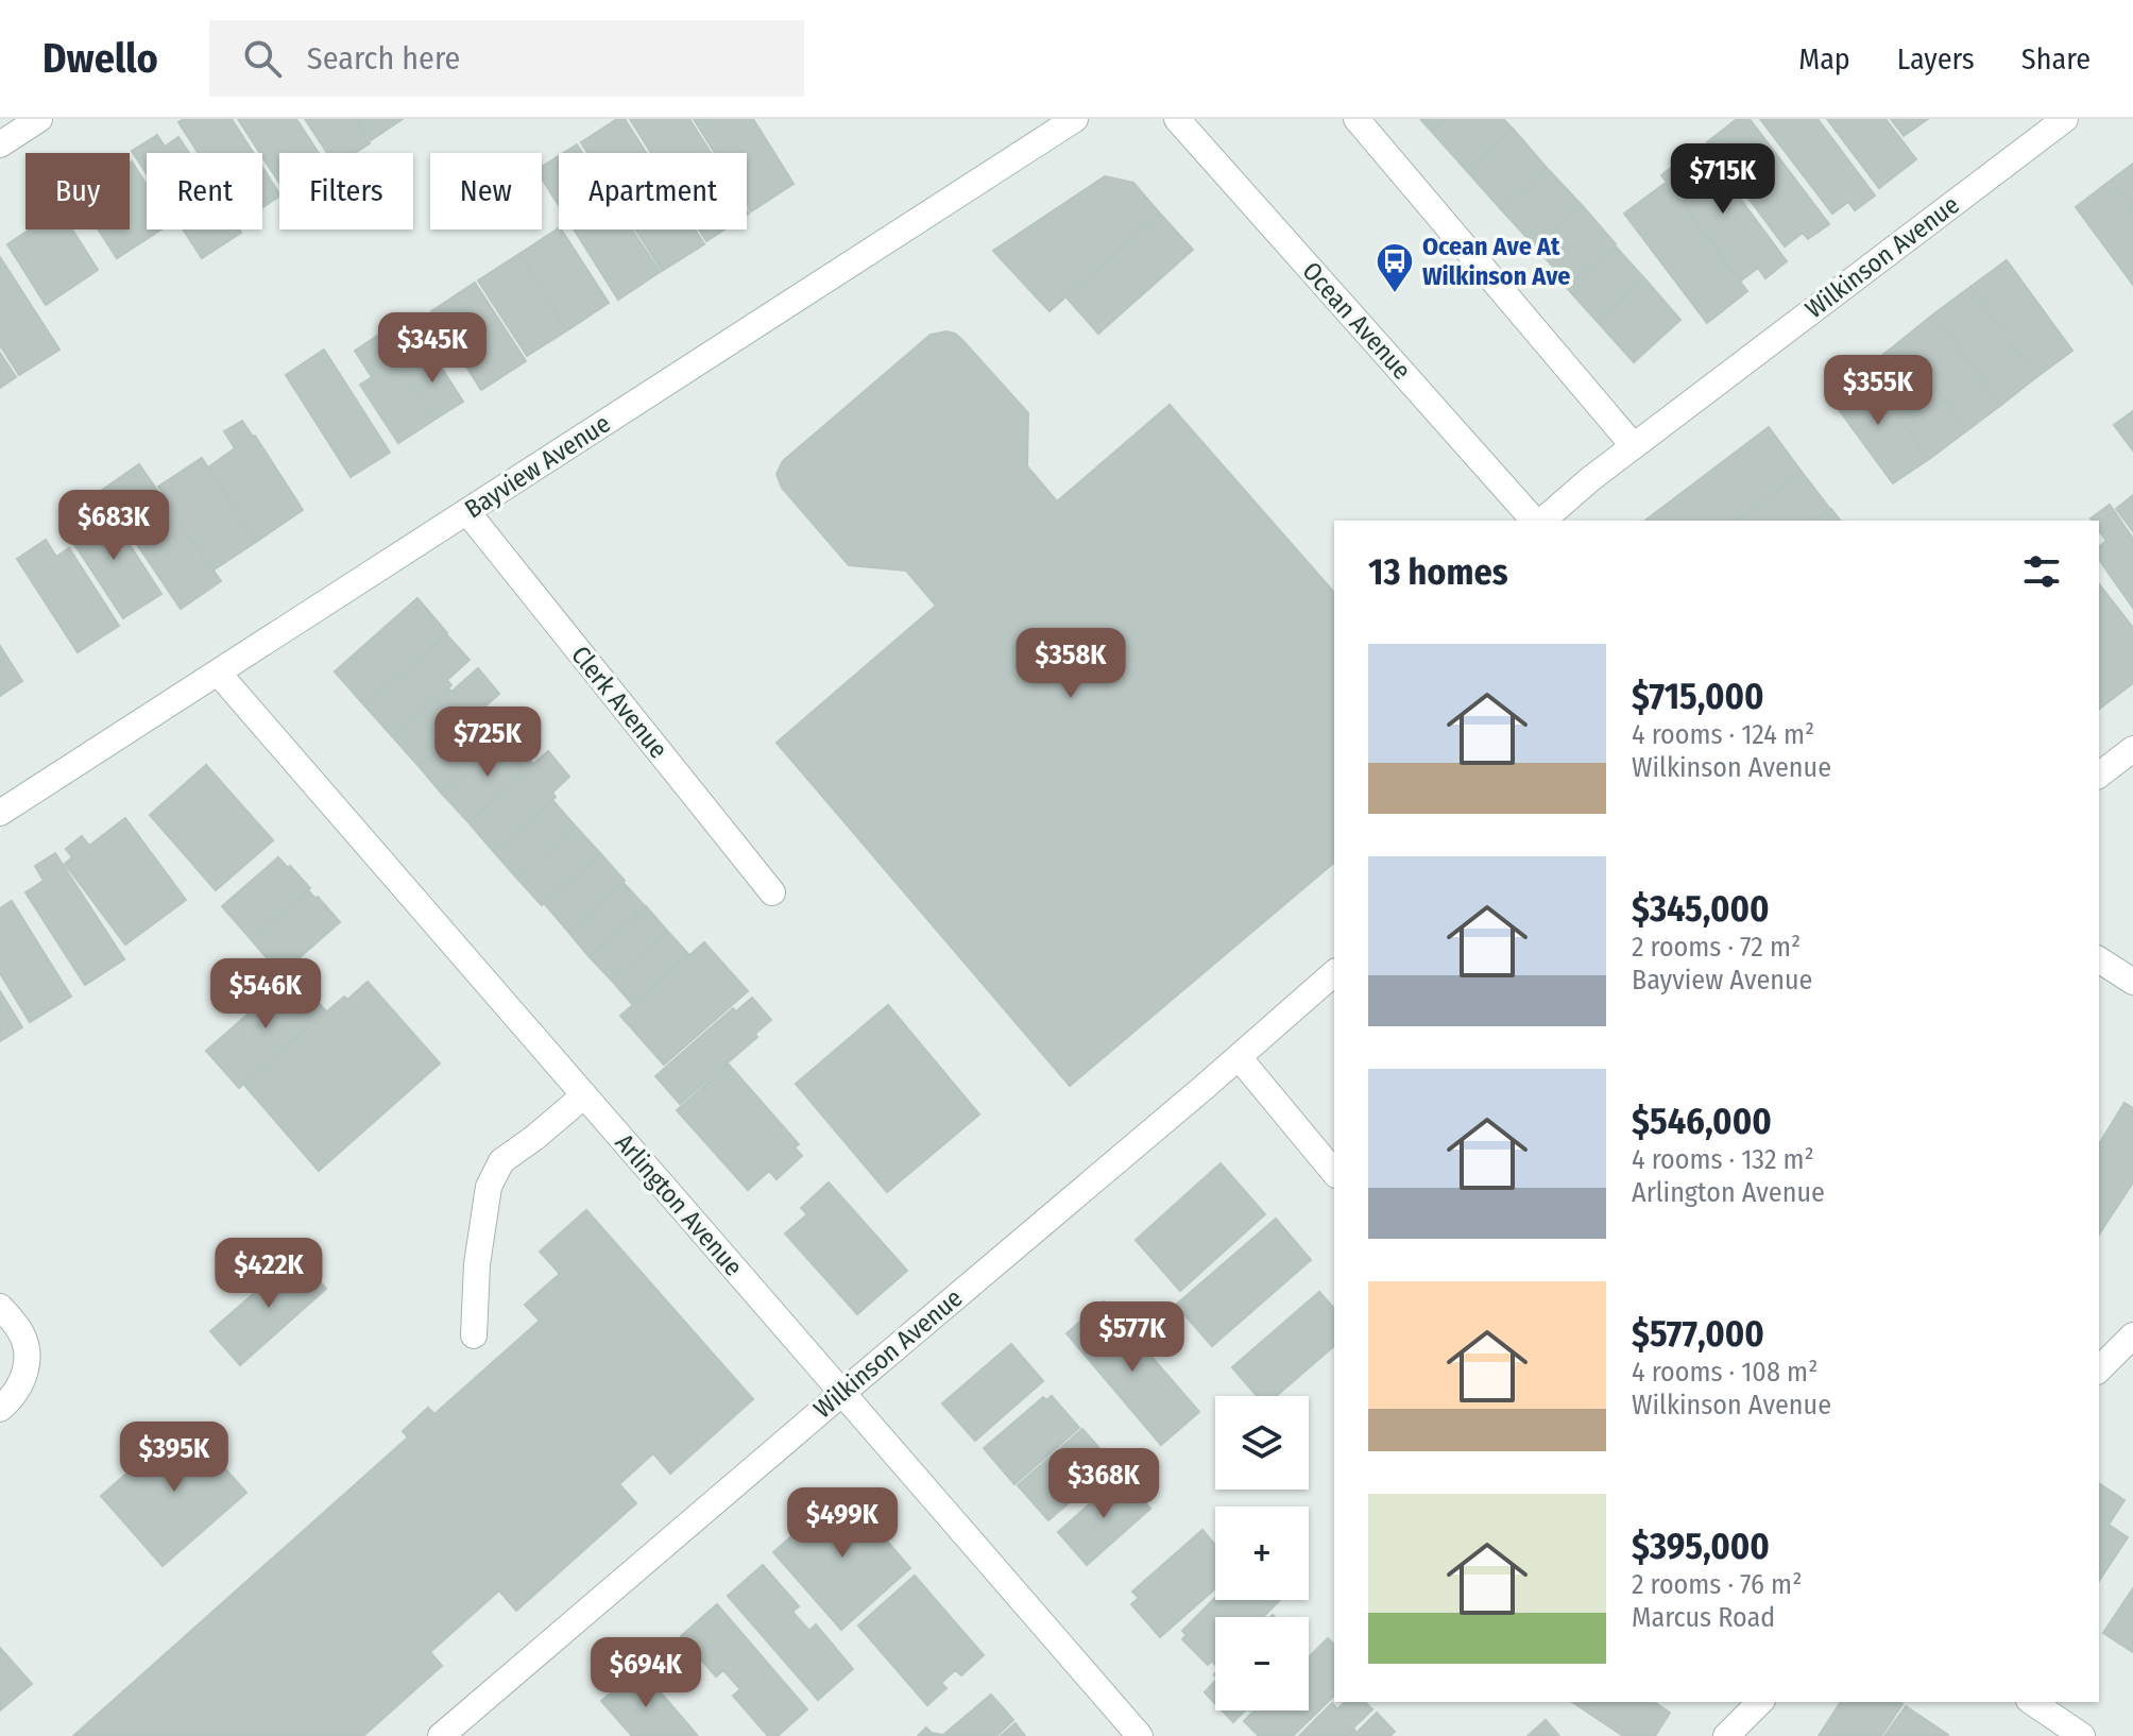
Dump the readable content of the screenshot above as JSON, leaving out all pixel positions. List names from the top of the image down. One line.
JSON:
{"streets":{"street":["Wilkinson Avenue","Ocean Avenue","Bayview Avenue","Clerk Avenue","Arlington Avenue"]},"crossings":[["Wilkinson Avenue","Arlington Avenue"],["Bayview Avenue","Clerk Avenue"],["Bayview Avenue","Arlington Avenue"]],"places":{"bus stop":["Ocean Ave At Wilkinson Ave"]},"page":{"header":"Dwello","search":"Search here","nav":["Map","Layers","Share"],"price":["$715K","$345K","$355K","$683K","$358K","$725K","$546K","$422K","$577K","$395K","$368K","$499K","$694K"],"chip":["Buy","Rent","Filters","New","Apartment"],"heading":"13 homes","list":[{"name":"$715,000","note":"4 rooms · 124 m² · Wilkinson Avenue"},{"name":"$345,000","note":"2 rooms · 72 m² · Bayview Avenue"},{"name":"$546,000","note":"4 rooms · 132 m² · Arlington Avenue"},{"name":"$577,000","note":"4 rooms · 108 m² · Wilkinson Avenue"},{"name":"$395,000","note":"2 rooms · 76 m² · Marcus Road"}],"map_buttons":["+","−"]}}
